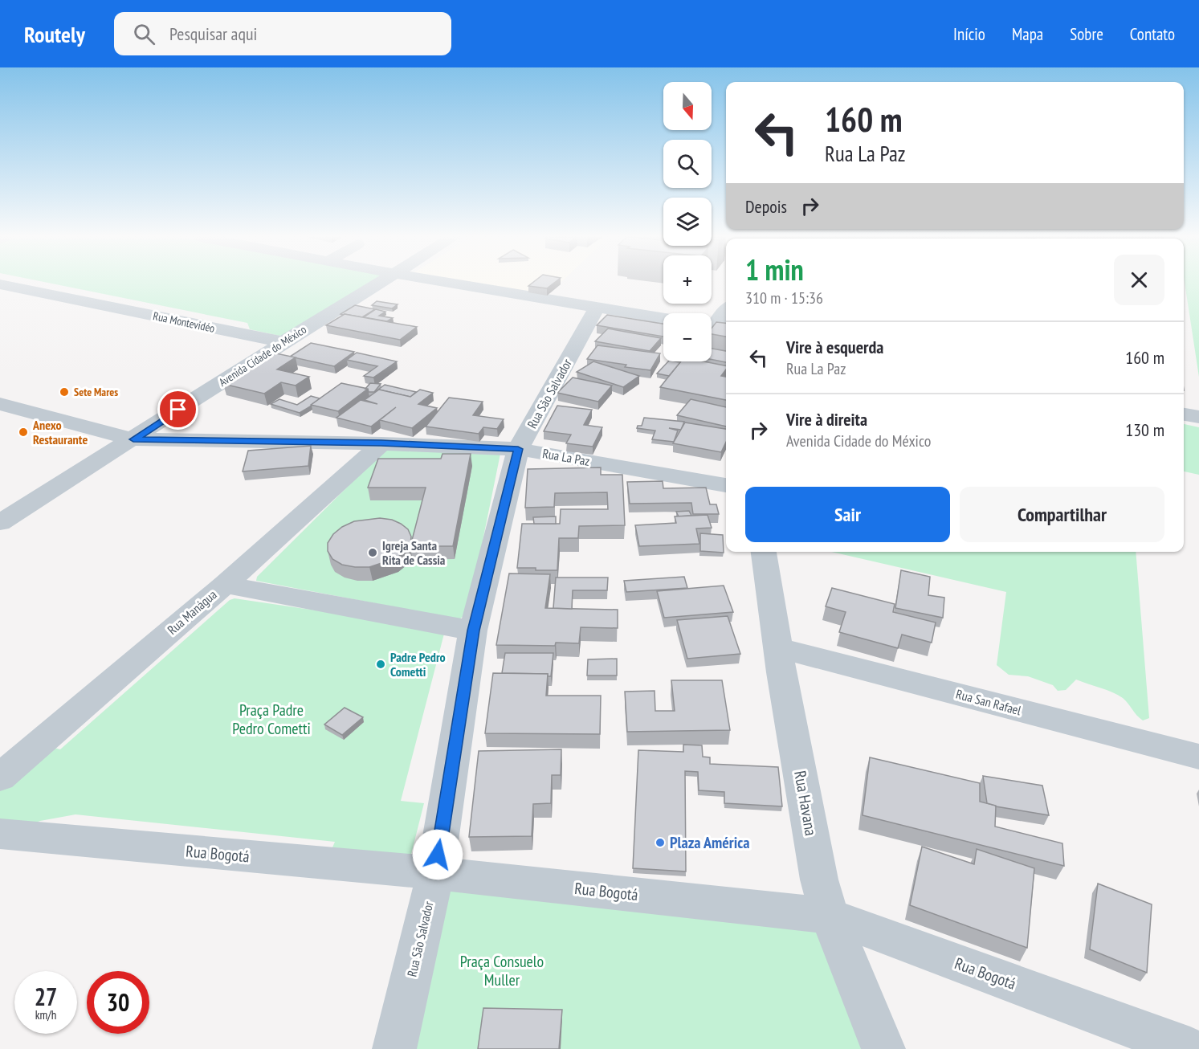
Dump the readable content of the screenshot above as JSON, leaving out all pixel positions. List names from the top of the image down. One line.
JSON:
{"streets":{"street":["Rua Montevidéo","Avenida Cidade do México","Rua São Salvador","Rua La Paz","Rua Manágua","Rua San Rafael","Rua Havana","Rua Bogotá"]},"crossings":[["Rua Montevidéo","Avenida Cidade do México"],["Avenida Cidade do México","Rua La Paz"],["Rua São Salvador","Rua La Paz"],["Rua São Salvador","Rua Bogotá"],["Rua La Paz","Rua Manágua"],["Rua San Rafael","Rua Havana"],["Rua Havana","Rua Bogotá"]],"parks":["Praça Padre Pedro Cometti","Praça Consuelo Muller"],"places":["Sete Mares","Anexo Restaurante","Igreja Santa Rita de Cassia","Padre Pedro Cometti","Plaza América"],"north":"bottom","page":{"header":"Routely","search":"Pesquisar aqui","nav":["Início","Mapa","Sobre","Contato"],"map_buttons":["+","−"],"turn":["160 m","Rua La Paz"],"then":"Depois","heading":["1 min","310 m · 15:36"],"list":[{"name":"Vire à esquerda","note":"Rua La Paz","value":"160 m"},{"name":"Vire à direita","note":"Avenida Cidade do México","value":"130 m"}],"buttons":["Sair","Compartilhar"],"speed":"27 km/h","limit":"30"}}
